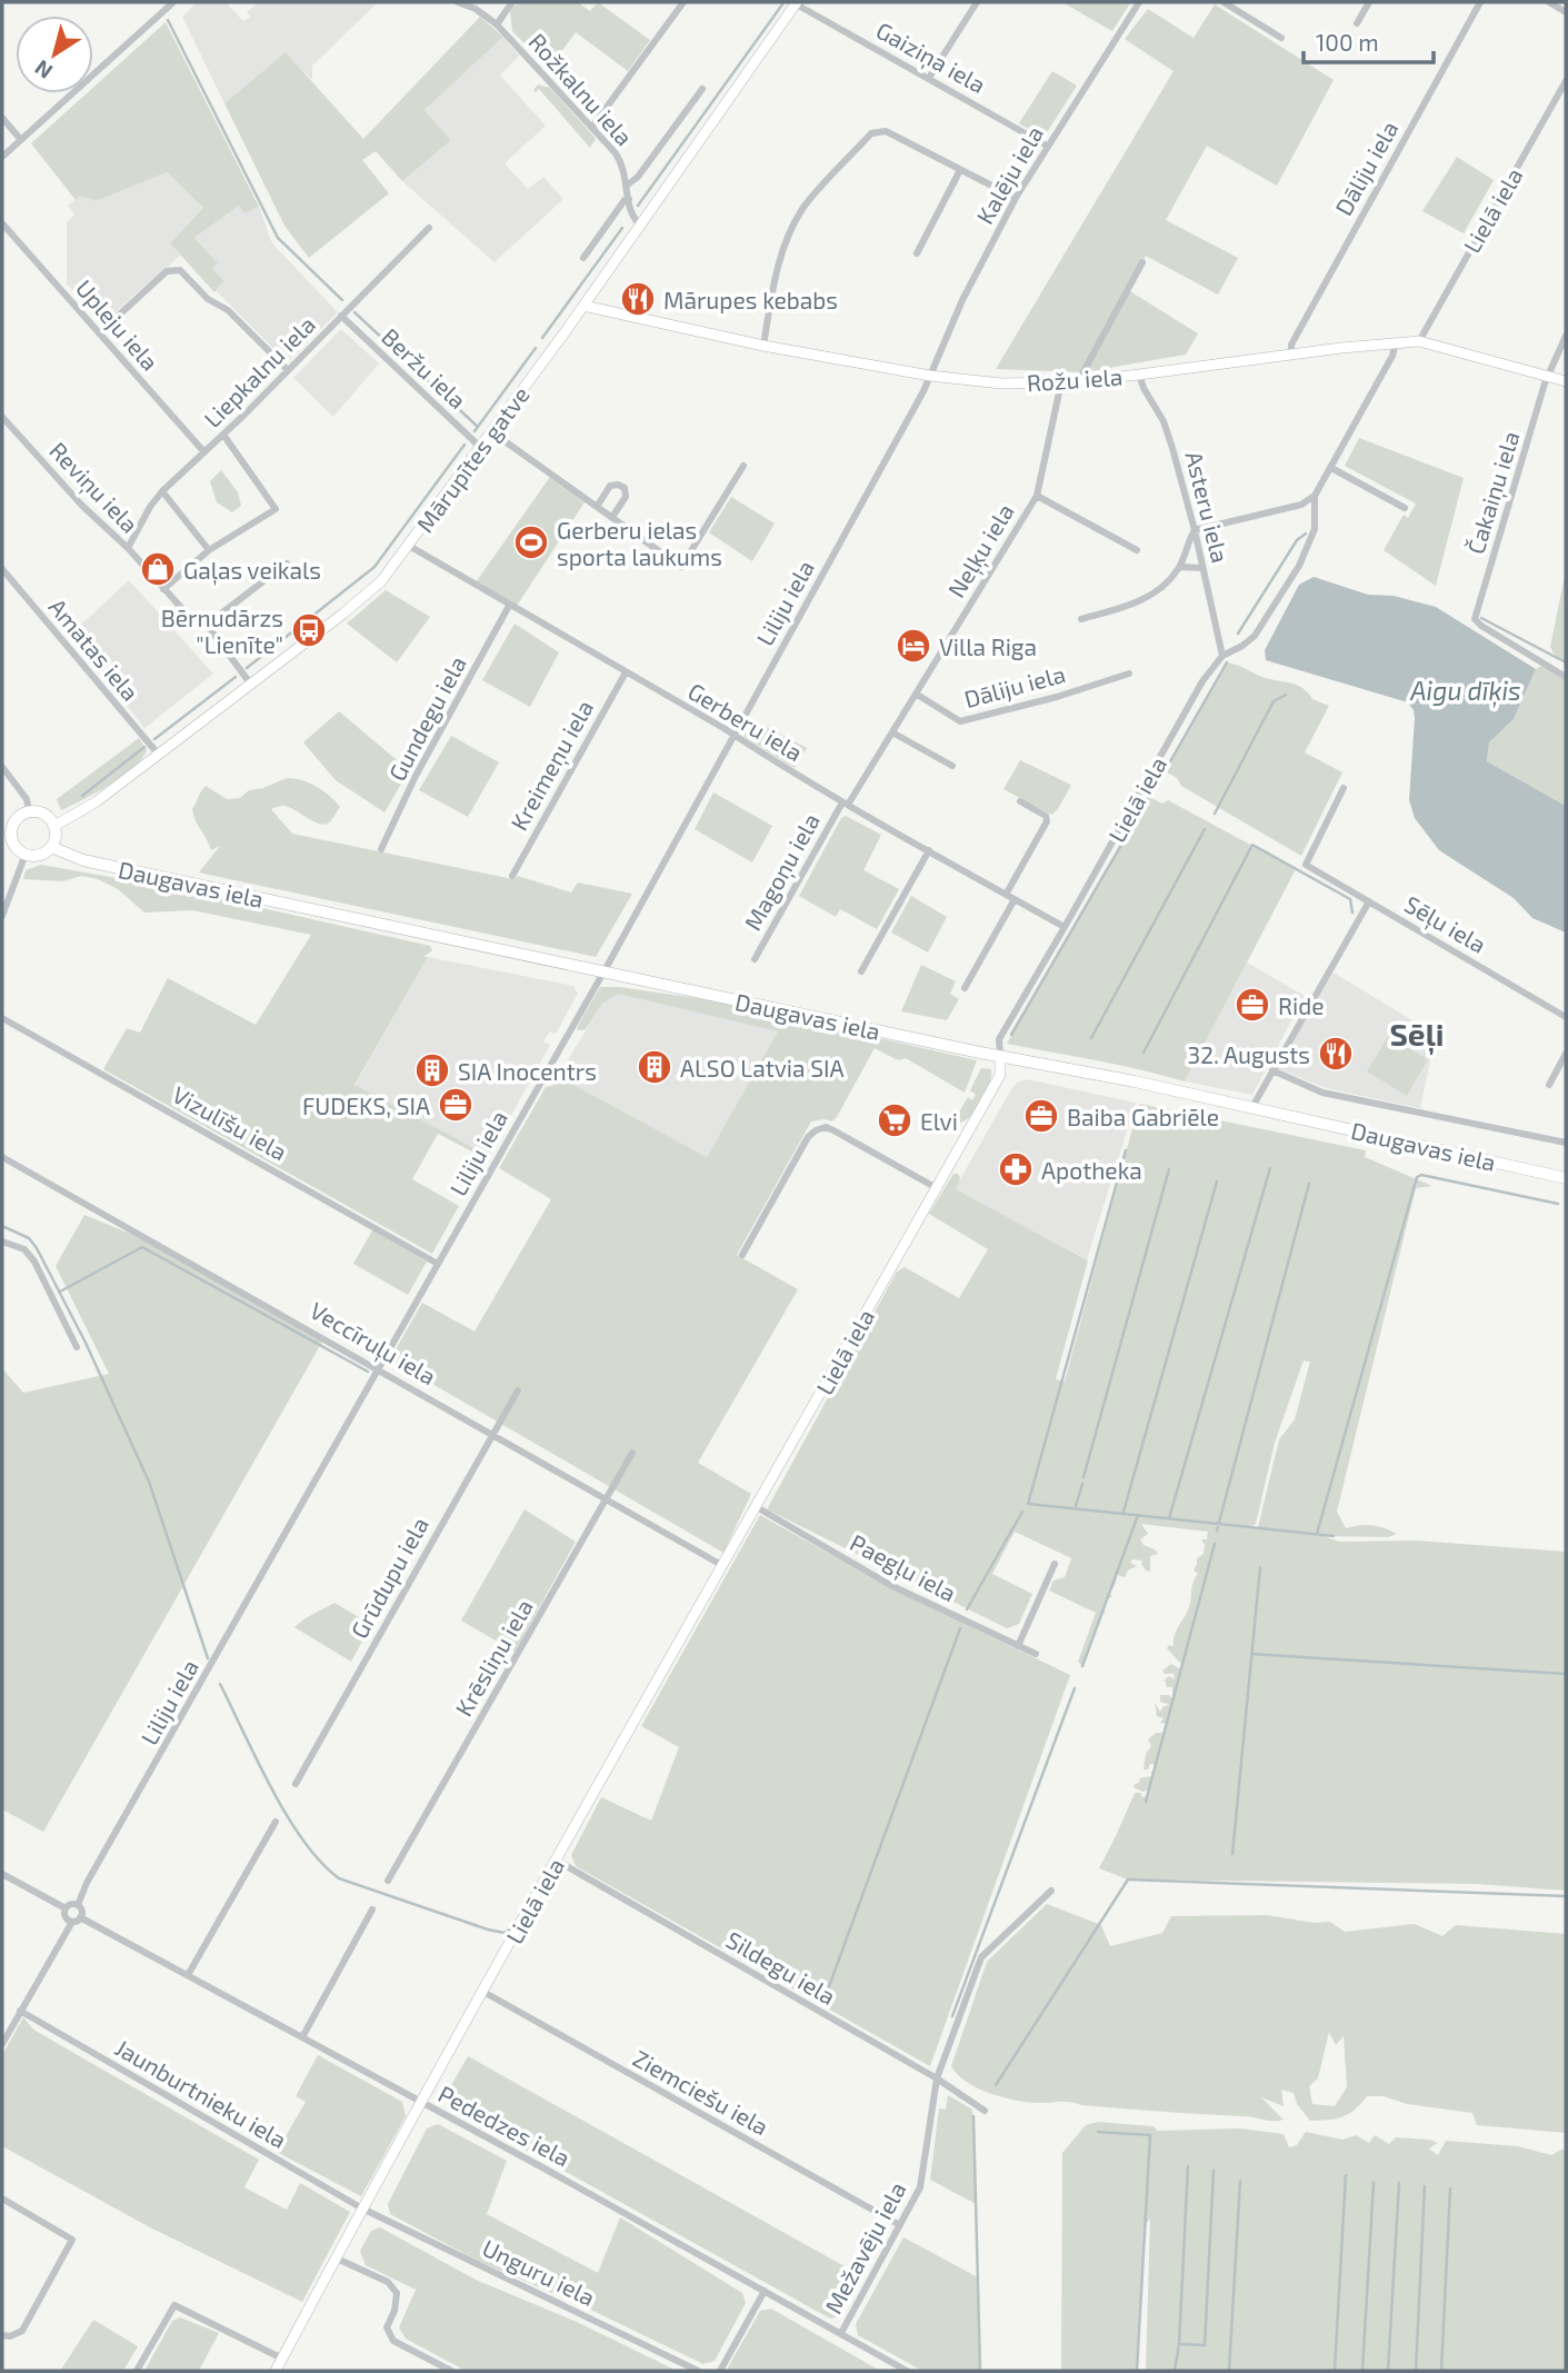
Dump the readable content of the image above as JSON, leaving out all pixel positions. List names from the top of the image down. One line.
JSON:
{"streets":{"main road":["Daugavas iela"],"street":["Gaiziņa iela","Rožkalnu iela","Dāliju iela","Kalēju iela","Lielā iela","Upleju iela","Beržu iela","Liepkalnu iela","Rožu iela","Mārupītes gatve","Reviņu iela","Čakaiņu iela","Asteru iela","Neļķu iela","Liliju iela","Amatas iela","Gundegu iela","Gerberu iela","Kreimeņu iela","Magoņu iela","Sēļu iela","Vizulīšu iela","Veccīruļu iela","Paegļu iela","Grūdupu iela","Krēsliņu iela","Sildegu iela","Ziemciešu iela","Jaunburtnieku iela","Pededzes iela","Mežavēju iela","Unguru iela"]},"crossings":[["Gaiziņa iela","Kalēju iela"],["Gaiziņa iela","Mārupītes gatve"],["Rožkalnu iela","Mārupītes gatve"],["Dāliju iela","Rožu iela"],["Dāliju iela","Neļķu iela"],["Kalēju iela","Rožu iela"],["Kalēju iela","Liliju iela"],["Lielā iela","Rožu iela"],["Lielā iela","Asteru iela"],["Lielā iela","Gerberu iela"],["Lielā iela","Daugavas iela"],["Lielā iela","Veccīruļu iela"],["Lielā iela","Paegļu iela"],["Lielā iela","Sildegu iela"],["Lielā iela","Ziemciešu iela"],["Lielā iela","Jaunburtnieku iela"],["Lielā iela","Pededzes iela"],["Lielā iela","Unguru iela"],["Upleju iela","Liepkalnu iela"],["Beržu iela","Liepkalnu iela"],["Beržu iela","Mārupītes gatve"],["Liepkalnu iela","Reviņu iela"],["Rožu iela","Mārupītes gatve"],["Rožu iela","Čakaiņu iela"],["Rožu iela","Asteru iela"],["Rožu iela","Neļķu iela"],["Rožu iela","Liliju iela"],["Mārupītes gatve","Reviņu iela"],["Mārupītes gatve","Amatas iela"],["Mārupītes gatve","Gerberu iela"],["Mārupītes gatve","Daugavas iela"],["Neļķu iela","Gerberu iela"],["Neļķu iela","Magoņu iela"],["Liliju iela","Gerberu iela"],["Liliju iela","Daugavas iela"],["Liliju iela","Vizulīšu iela"],["Liliju iela","Veccīruļu iela"],["Liliju iela","Pededzes iela"],["Gundegu iela","Gerberu iela"],["Gerberu iela","Kreimeņu iela"],["Gerberu iela","Magoņu iela"],["Veccīruļu iela","Grūdupu iela"],["Veccīruļu iela","Krēsliņu iela"],["Sildegu iela","Mežavēju iela"],["Ziemciešu iela","Mežavēju iela"],["Jaunburtnieku iela","Unguru iela"],["Pededzes iela","Mežavēju iela"]],"districts":["Sēļi"],"water":["Aigu dīķis"],"places":{"restaurant":["Mārupes kebabs","32. Augusts"],"sports":["Gerberu ielas sporta laukums"],"shop":["Gaļas veikals"],"bus stop":["Bērnudārzs \"Lienīte\""],"hotel":["Villa Riga"],"office":["Ride","FUDEKS, SIA","Baiba Gabriēle"],"building":["ALSO Latvia SIA","SIA Inocentrs"],"supermarket":["Elvi"],"pharmacy":["Apotheka"]},"scale_bar":"100 m","north":"bottom left"}
